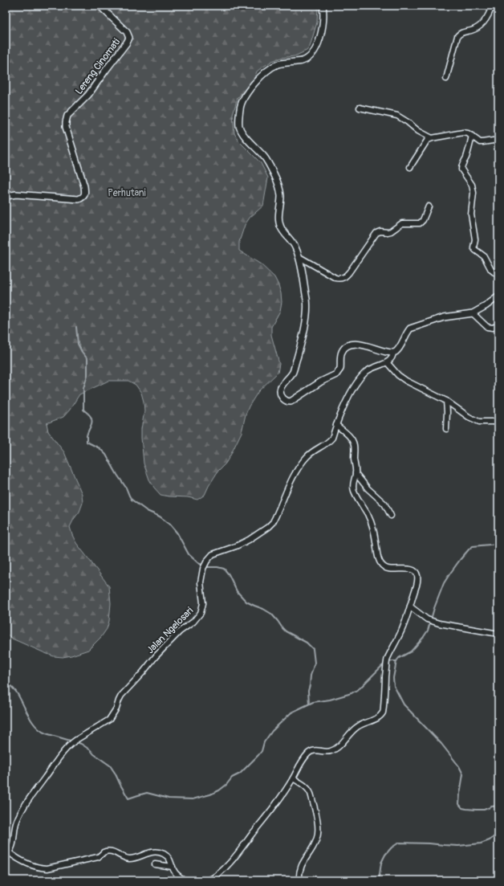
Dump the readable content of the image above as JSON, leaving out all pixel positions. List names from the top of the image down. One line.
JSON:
{"streets":{"main road":["Lereng Cinomati"],"street":["Jalan Ngelosari"]},"parks":["Perhutani"]}
